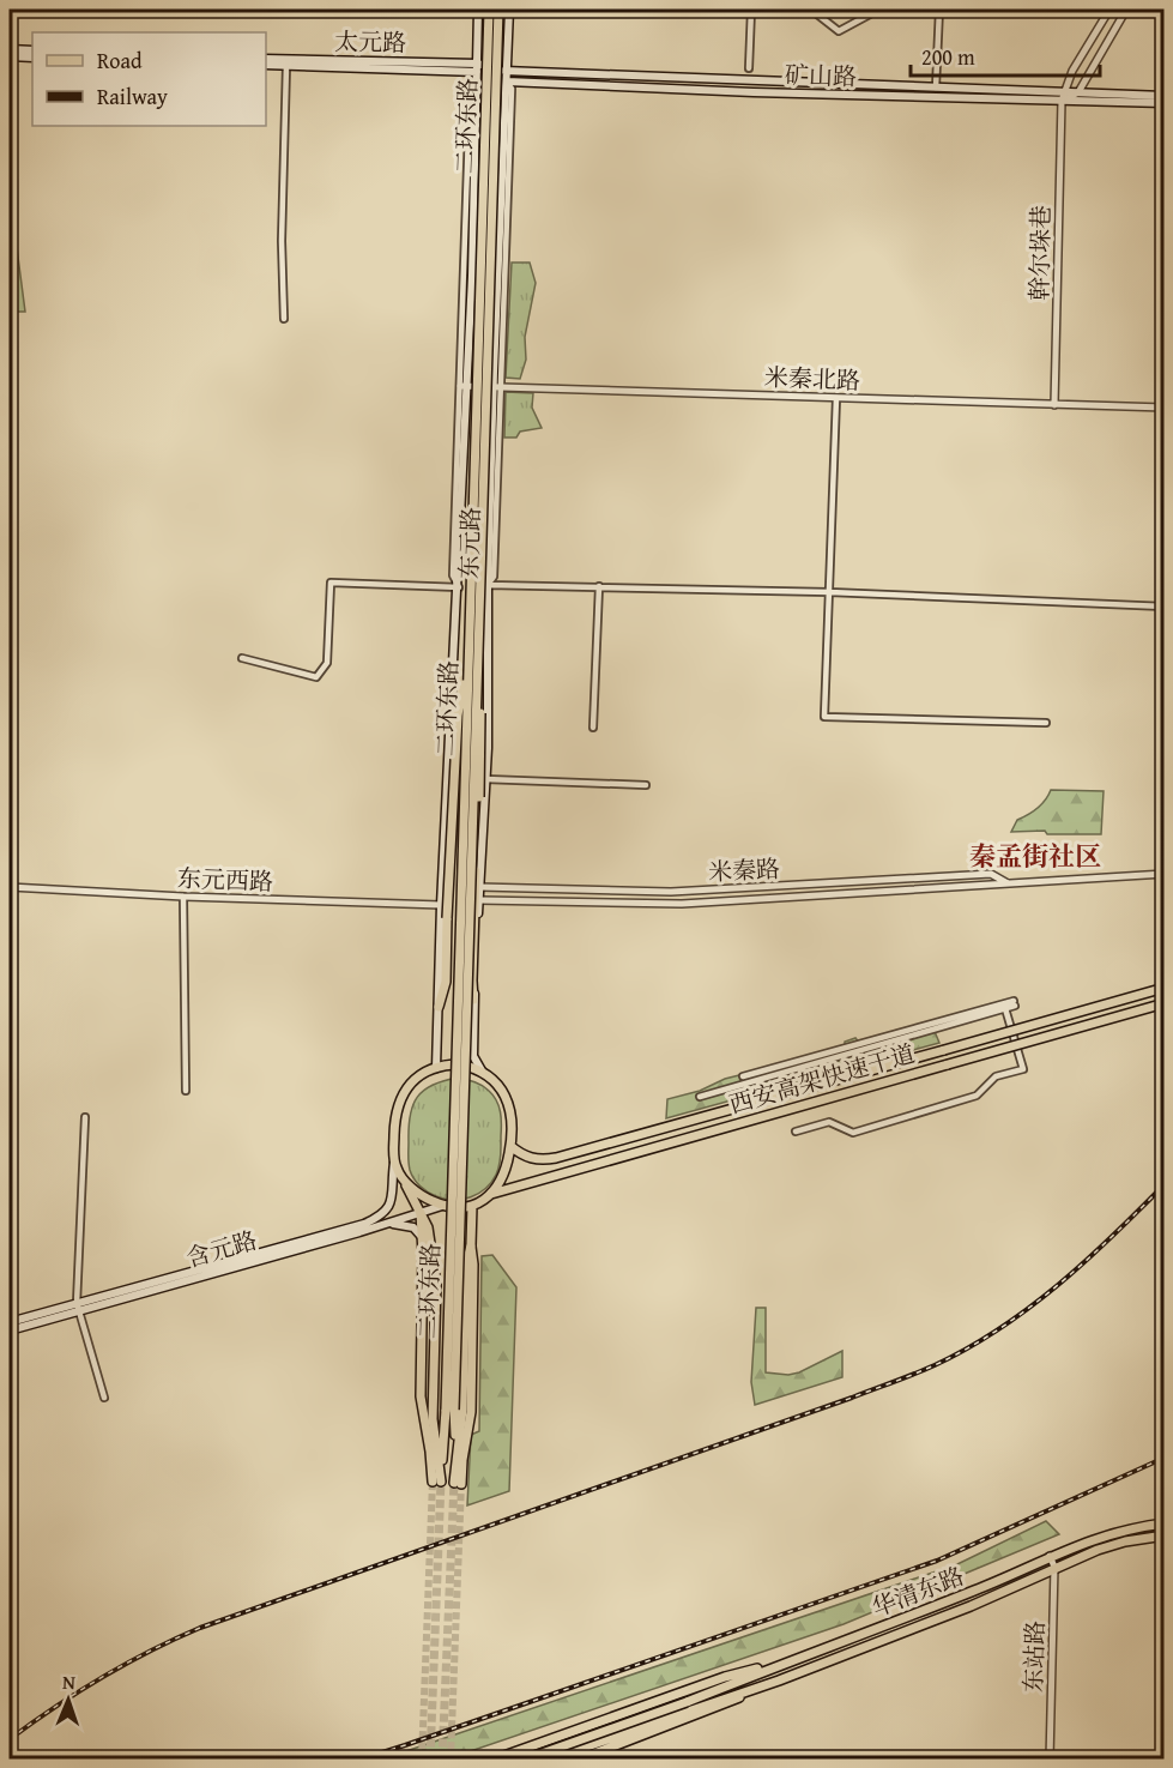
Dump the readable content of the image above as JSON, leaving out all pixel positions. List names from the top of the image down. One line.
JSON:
{"streets":{"main road":["太元路","矿山路","二环东路","东元路","西安高架快速干道","含元路","华清东路"],"street":["幹尔垛巷","米秦北路","米秦路","东元西路","东站路"]},"crossings":[["太元路","矿山路"],["太元路","东元路"],["矿山路","幹尔垛巷"],["矿山路","东元路"],["幹尔垛巷","米秦北路"],["米秦北路","东元路"],["东元路","米秦路"],["东元路","东元西路"],["东元路","西安高架快速干道"],["东元路","含元路"],["西安高架快速干道","含元路"],["华清东路","东站路"]],"districts":["秦孟街社区"],"legend":["Road","Railway"],"scale_bar":"200 m","north":"top"}
